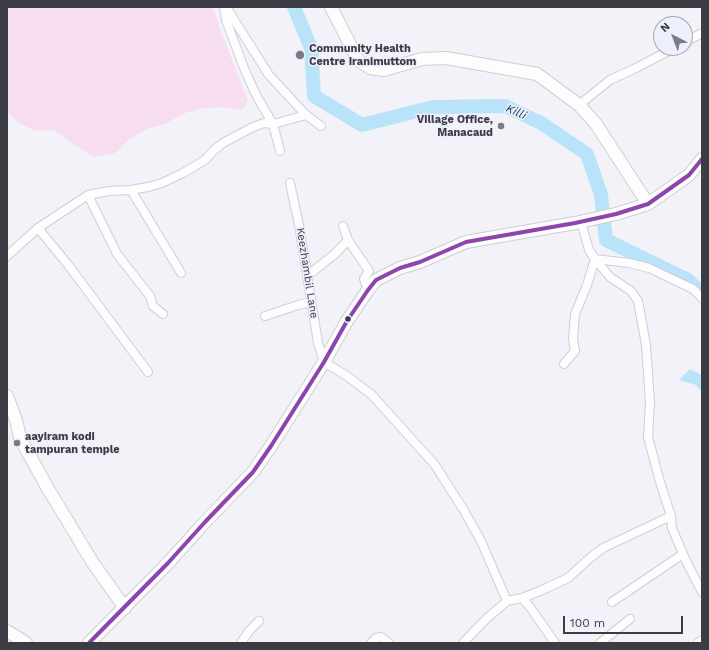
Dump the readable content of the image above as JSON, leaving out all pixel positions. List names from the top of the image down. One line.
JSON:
{"streets":{"street":["Keezhambil Lane"]},"water":["Killi"],"places":["Community Health Centre Iranimuttom","Village Office, Manacaud","aayiram kodi tampuran temple"],"scale_bar":"100 m","north":"top left"}
